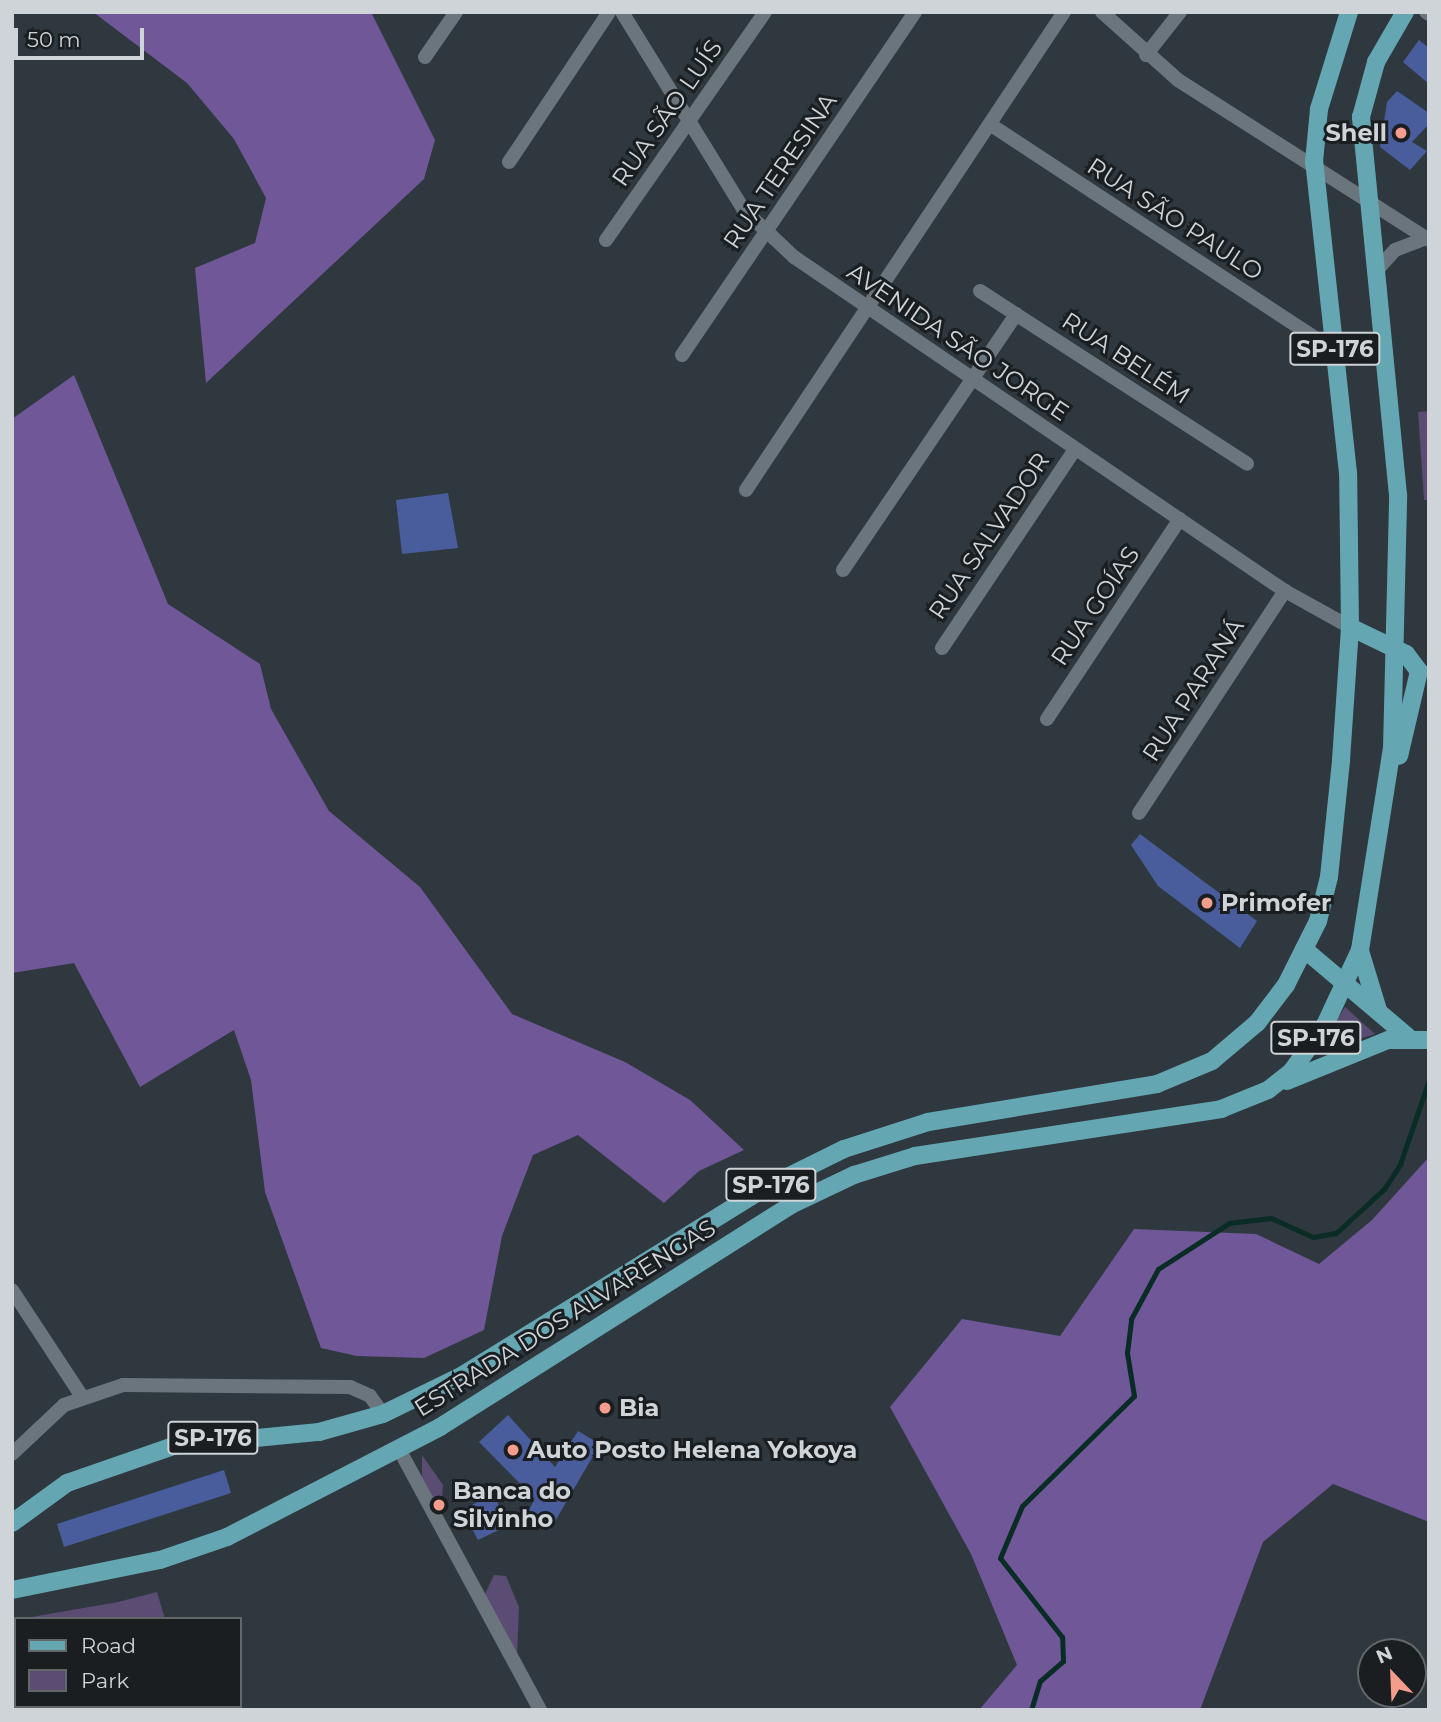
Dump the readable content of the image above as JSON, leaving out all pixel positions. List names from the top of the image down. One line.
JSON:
{"streets":{"main road":["SP-176","ESTRADA DOS ALVARENGAS"],"street":["RUA SÃO LUÍS","RUA TERESINA","RUA SÃO PAULO","AVENIDA SÃO JORGE","RUA BELÉM","RUA SALVADOR","RUA GOÍAS","RUA PARANÁ"]},"crossings":[["RUA SÃO LUÍS","AVENIDA SÃO JORGE"],["RUA TERESINA","AVENIDA SÃO JORGE"],["RUA SÃO PAULO","ESTRADA DOS ALVARENGAS"],["AVENIDA SÃO JORGE","RUA SALVADOR"],["AVENIDA SÃO JORGE","RUA GOÍAS"],["AVENIDA SÃO JORGE","RUA PARANÁ"],["AVENIDA SÃO JORGE","ESTRADA DOS ALVARENGAS"]],"places":["Shell","Primofer","Bia","Auto Posto Helena Yokoya","Banca do Silvinho"],"legend":["Road","Park"],"scale_bar":"50 m","north":"top left"}
